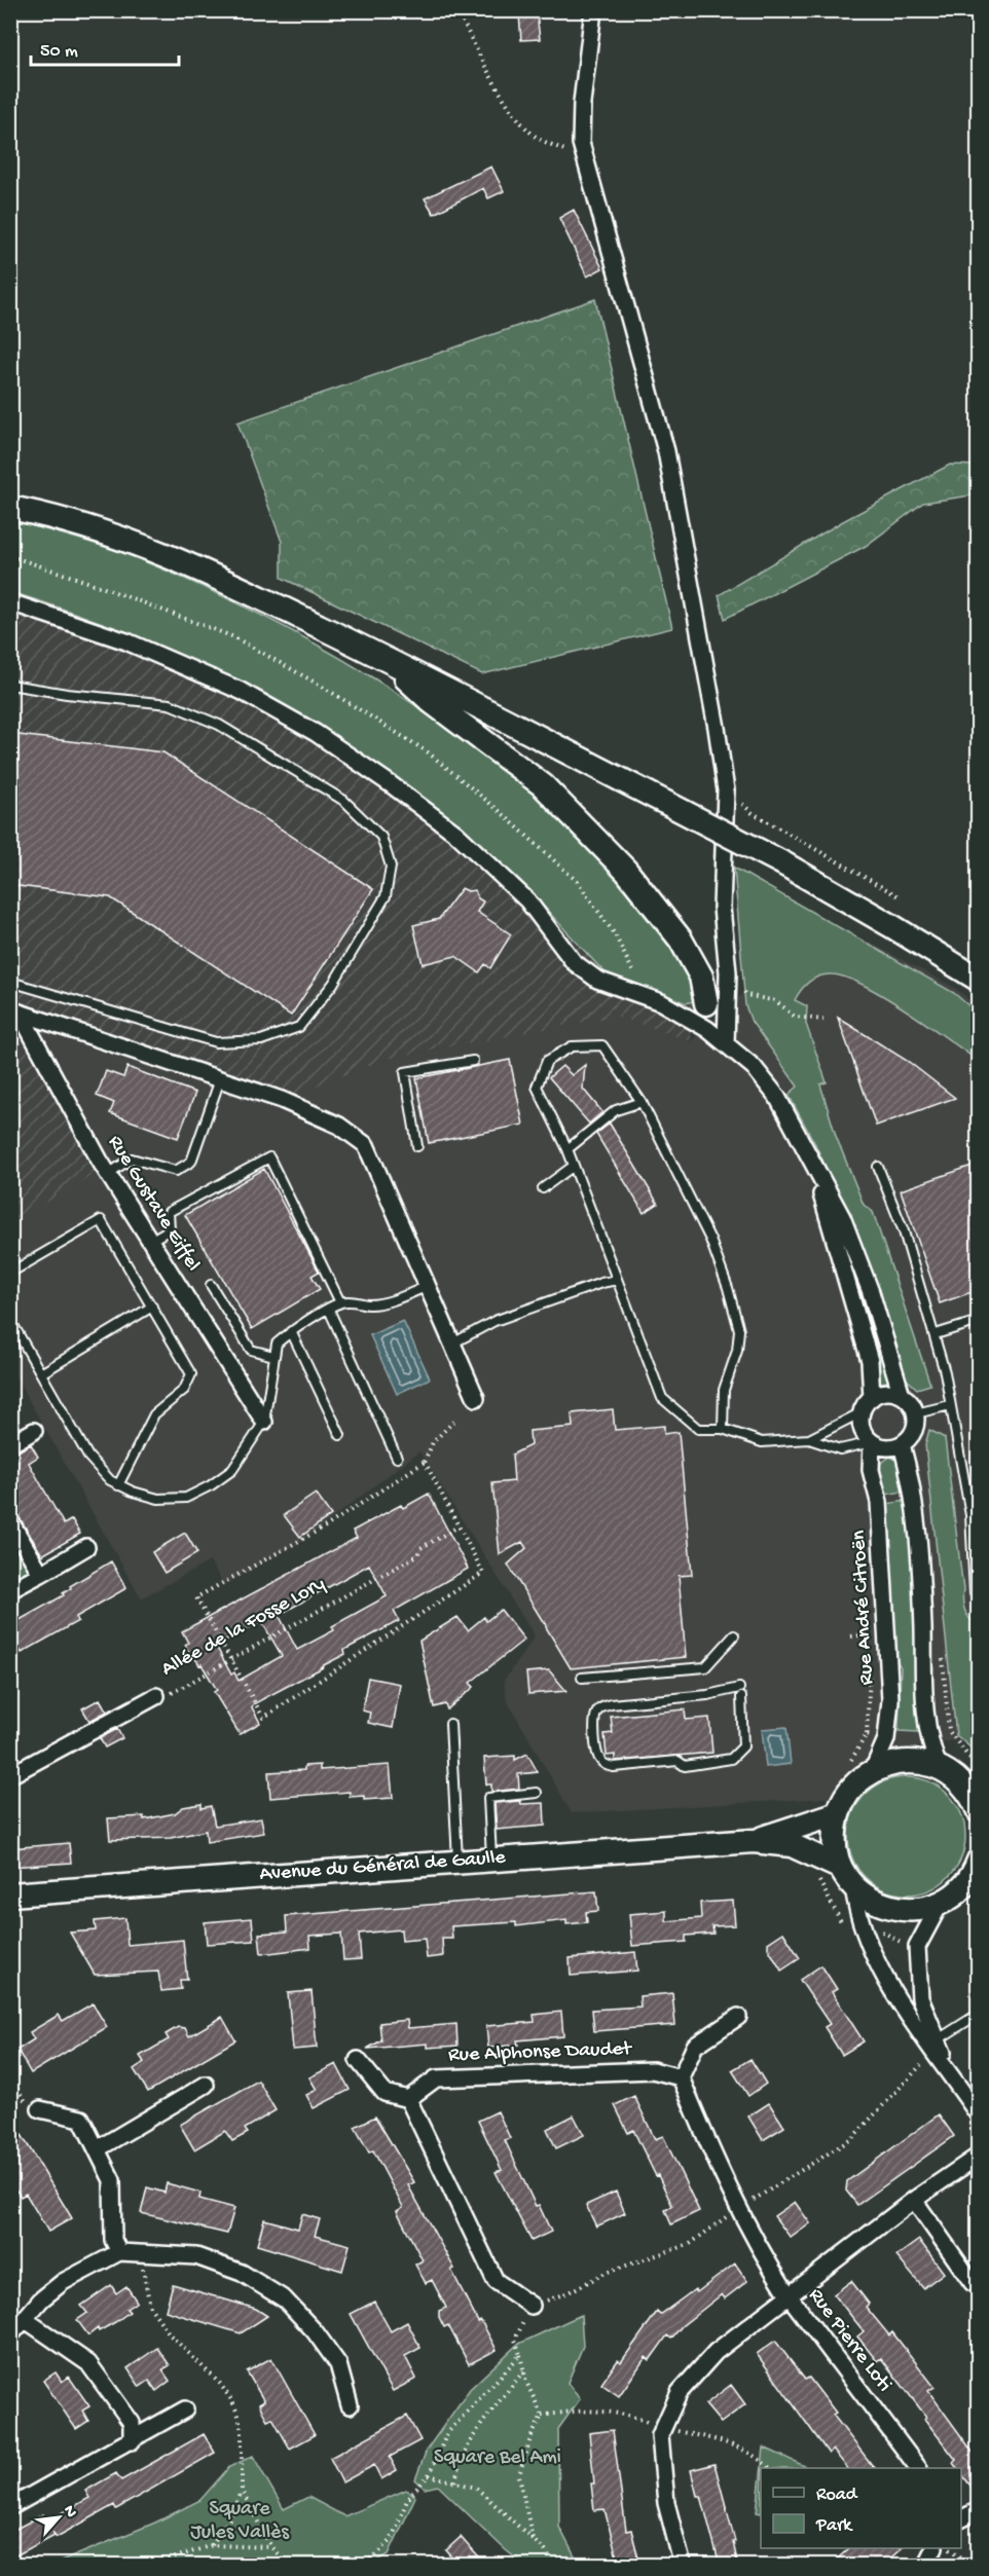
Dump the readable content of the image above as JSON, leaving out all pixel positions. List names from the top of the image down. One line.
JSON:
{"streets":{"main road":["Avenue du Général de Gaulle"],"street":["Rue Gustave Eiffel","Rue André Citroën","Allée de la Fosse Lory","Rue Alphonse Daudet","Rue Pierre Loti"]},"parks":["Square Bel Ami","Square Jules Vallès"],"legend":["Road","Park"],"scale_bar":"50 m","north":"top right"}
